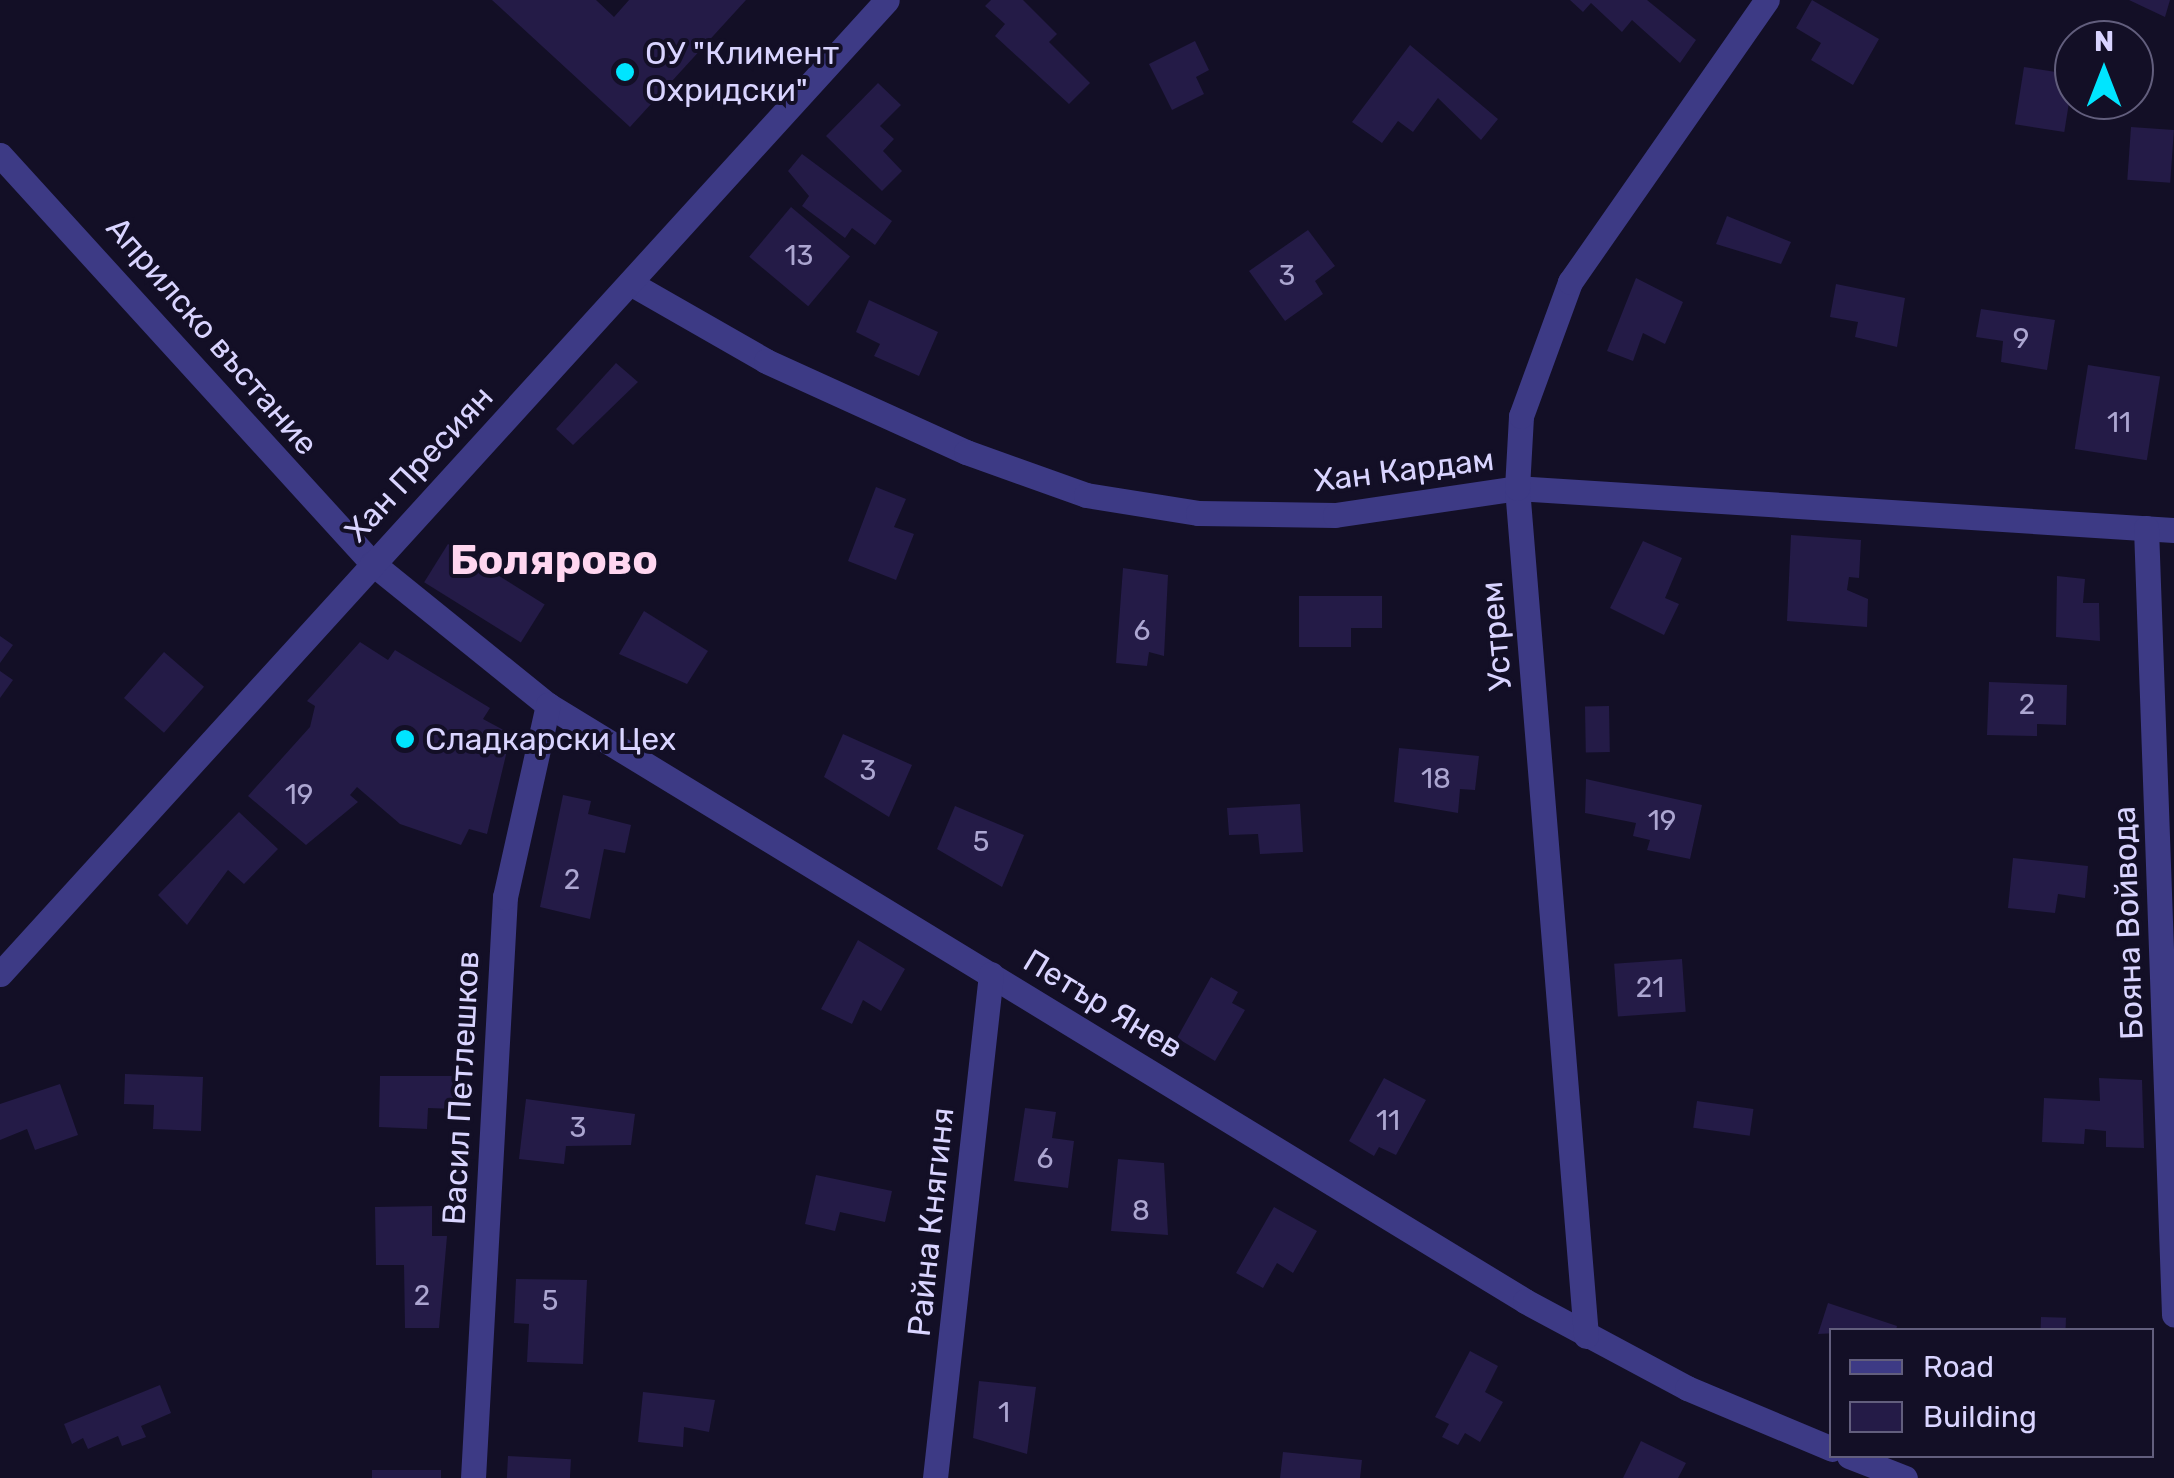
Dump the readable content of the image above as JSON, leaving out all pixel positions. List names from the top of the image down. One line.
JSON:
{"streets":{"street":["Априлско въстание","Хан Пресиян","Хан Кардам","Устрем","Бояна Войвода","Петър Янев","Васил Петлешков","Райна Княгиня"]},"crossings":[["Априлско въстание","Хан Пресиян"],["Априлско въстание","Петър Янев"],["Хан Пресиян","Хан Кардам"],["Хан Пресиян","Петър Янев"],["Хан Кардам","Устрем"],["Хан Кардам","Бояна Войвода"],["Устрем","Петър Янев"],["Петър Янев","Васил Петлешков"],["Петър Янев","Райна Княгиня"]],"districts":["Болярово"],"places":["ОУ \"Климент Охридски\"","Сладкарски Цех"],"house_numbers":["13","3","9","11","6","2","3","18","19","19","5","2","21","11","3","6","8","2","5","1"],"legend":["Road","Building"],"north":"top"}
